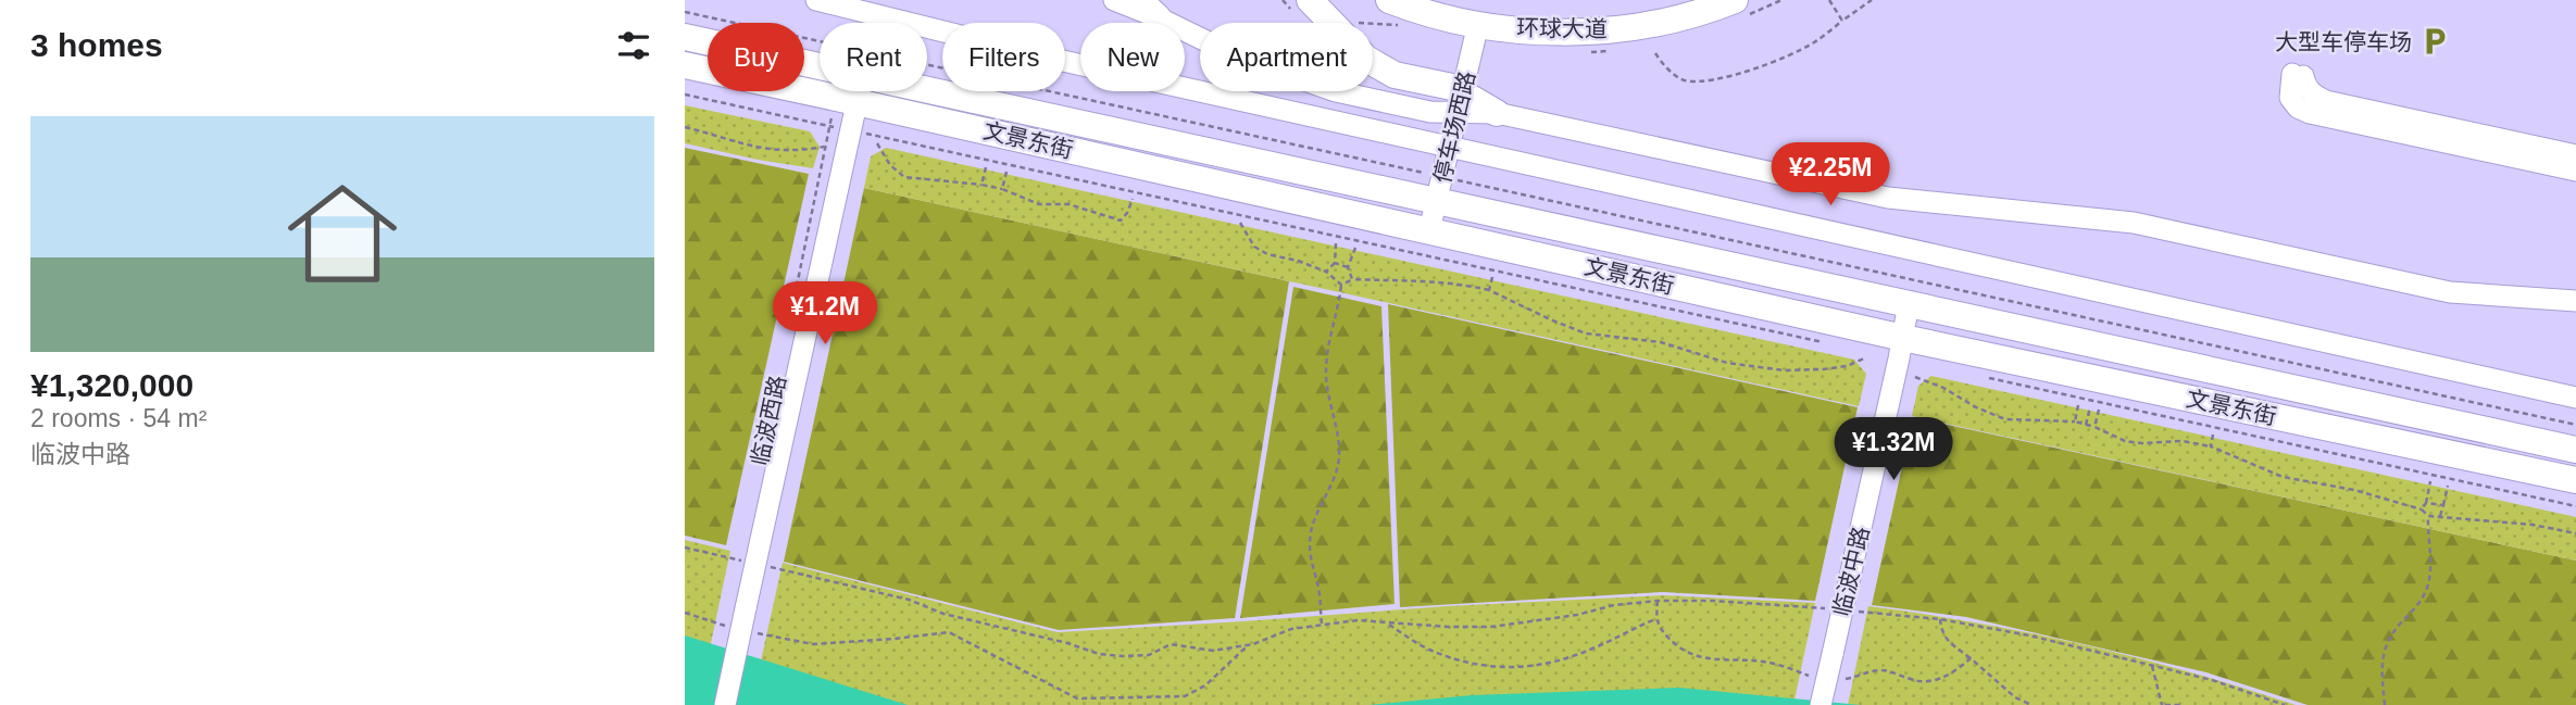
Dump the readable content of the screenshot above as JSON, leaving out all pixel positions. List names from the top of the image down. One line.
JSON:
{"streets":{"main road":["环球大道","文景东街"],"street":["停车场西路","临波西路","临波中路"]},"crossings":[["环球大道","停车场西路"],["停车场西路","文景东街"],["文景东街","临波西路"],["文景东街","临波中路"]],"places":{"parking":["大型车停车场"]},"page":{"heading":"3 homes","chip":["Buy","Rent","Filters","New","Apartment"],"list":[{"name":"¥1,320,000","note":"2 rooms · 54 m² · 临波中路"}],"price":["¥2.25M","¥1.2M","¥1.32M"]}}
